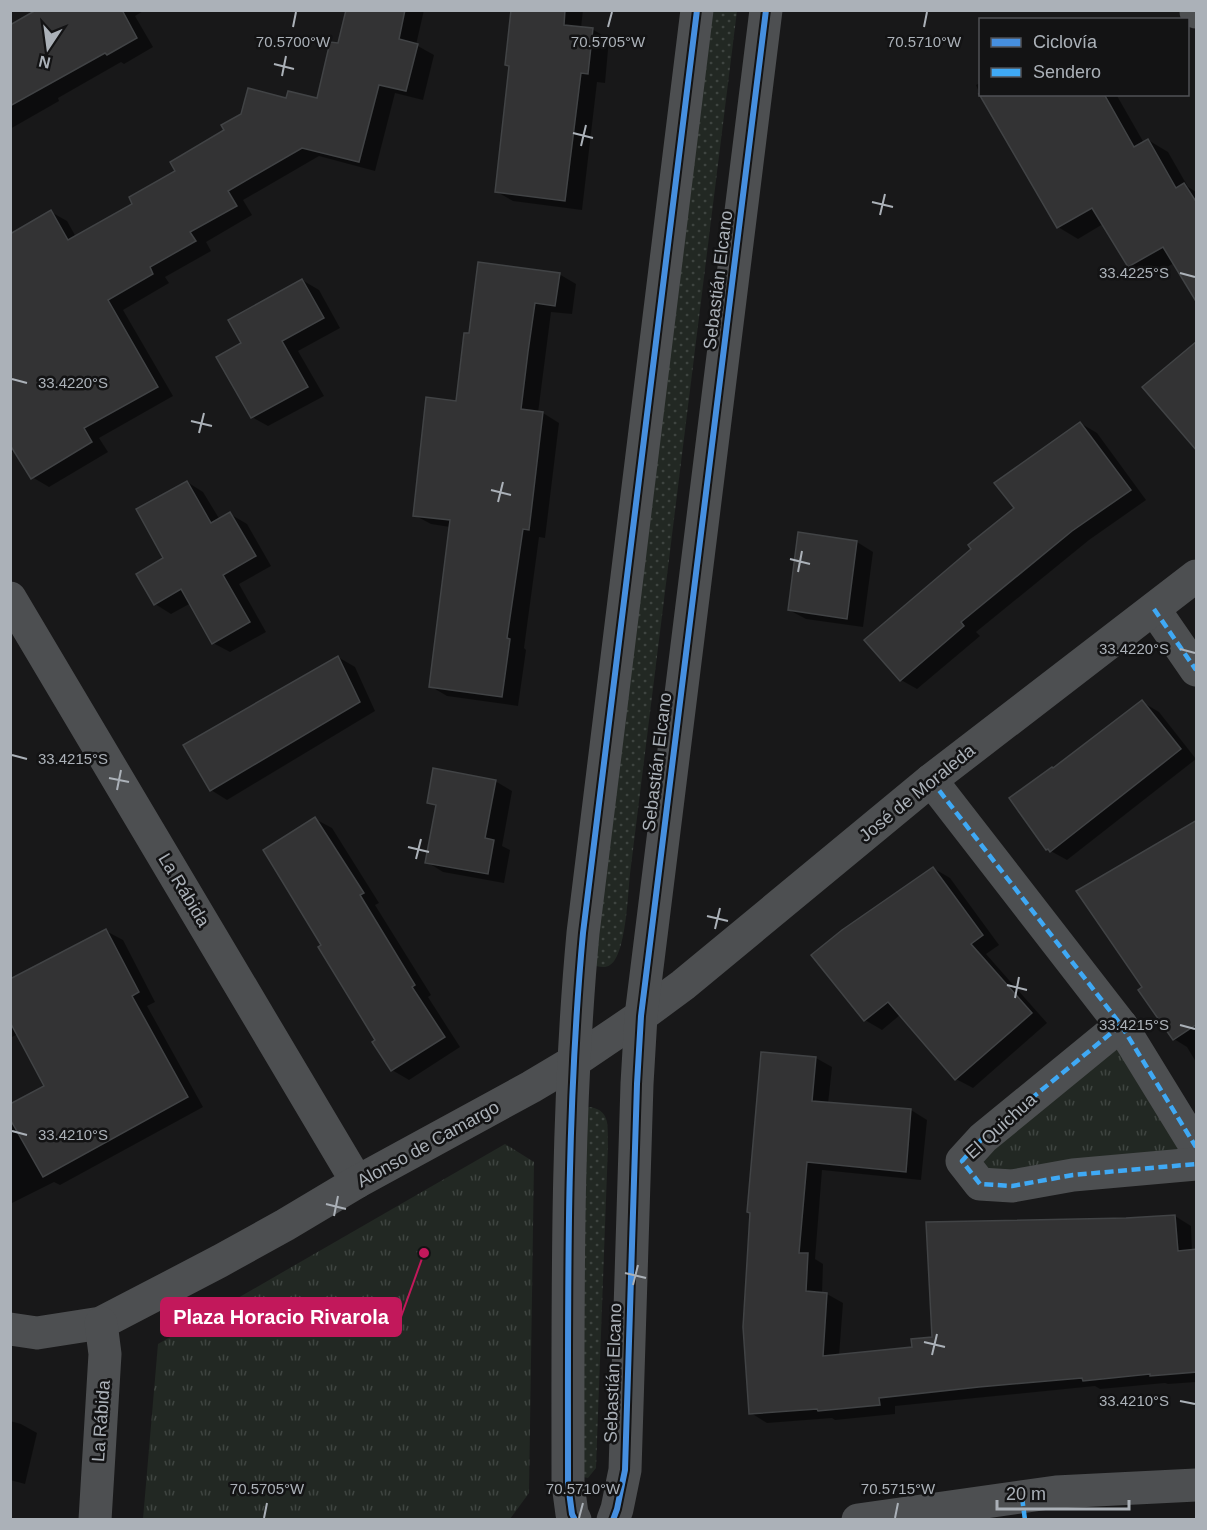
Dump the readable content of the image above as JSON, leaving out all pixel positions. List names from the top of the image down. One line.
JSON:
{"streets":{"street":["Sebastián Elcano","José de Moraleda","La Rábida","El Quichua","Alonso de Camargo"]},"crossings":[["Sebastián Elcano","José de Moraleda"],["Sebastián Elcano","Alonso de Camargo"],["José de Moraleda","Alonso de Camargo"],["La Rábida","Alonso de Camargo"]],"places":["Plaza Horacio Rivarola"],"legend":["Ciclovía","Sendero"],"scale_bar":"20 m","north":"bottom","coordinates":["70.5700°W","70.5705°W","70.5710°W","33.4225°S","33.4220°S","33.4215°S","33.4210°S","70.5715°W"]}
